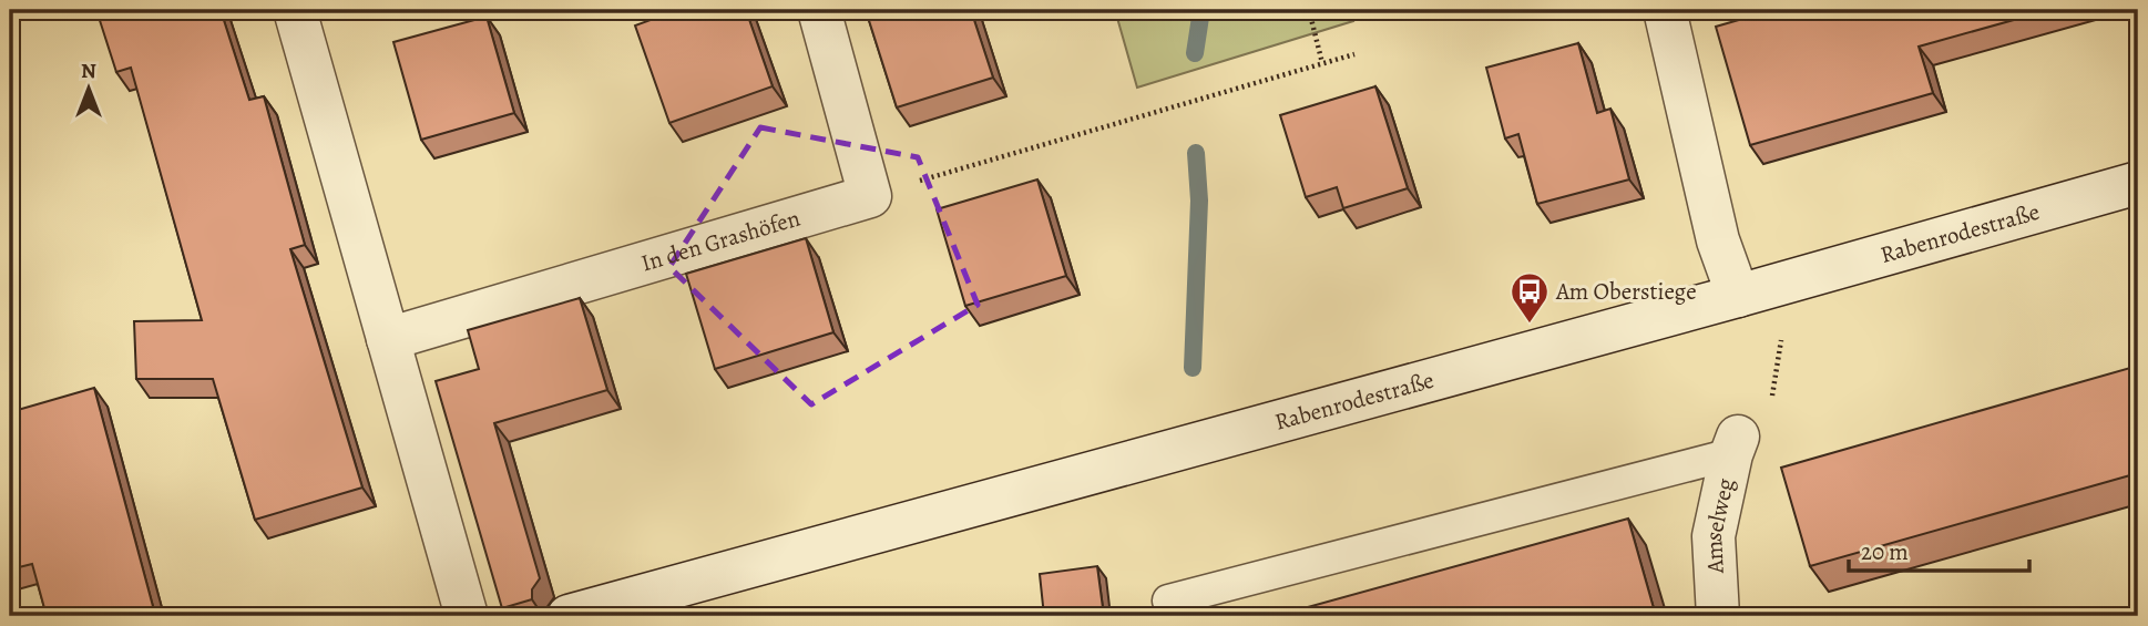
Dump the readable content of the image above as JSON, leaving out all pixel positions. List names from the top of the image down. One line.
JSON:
{"streets":{"street":["Rabenrodestraße","In den Grashöfen","Amselweg"]},"places":{"bus stop":["Am Oberstiege"]},"scale_bar":"20 m","north":"top"}
